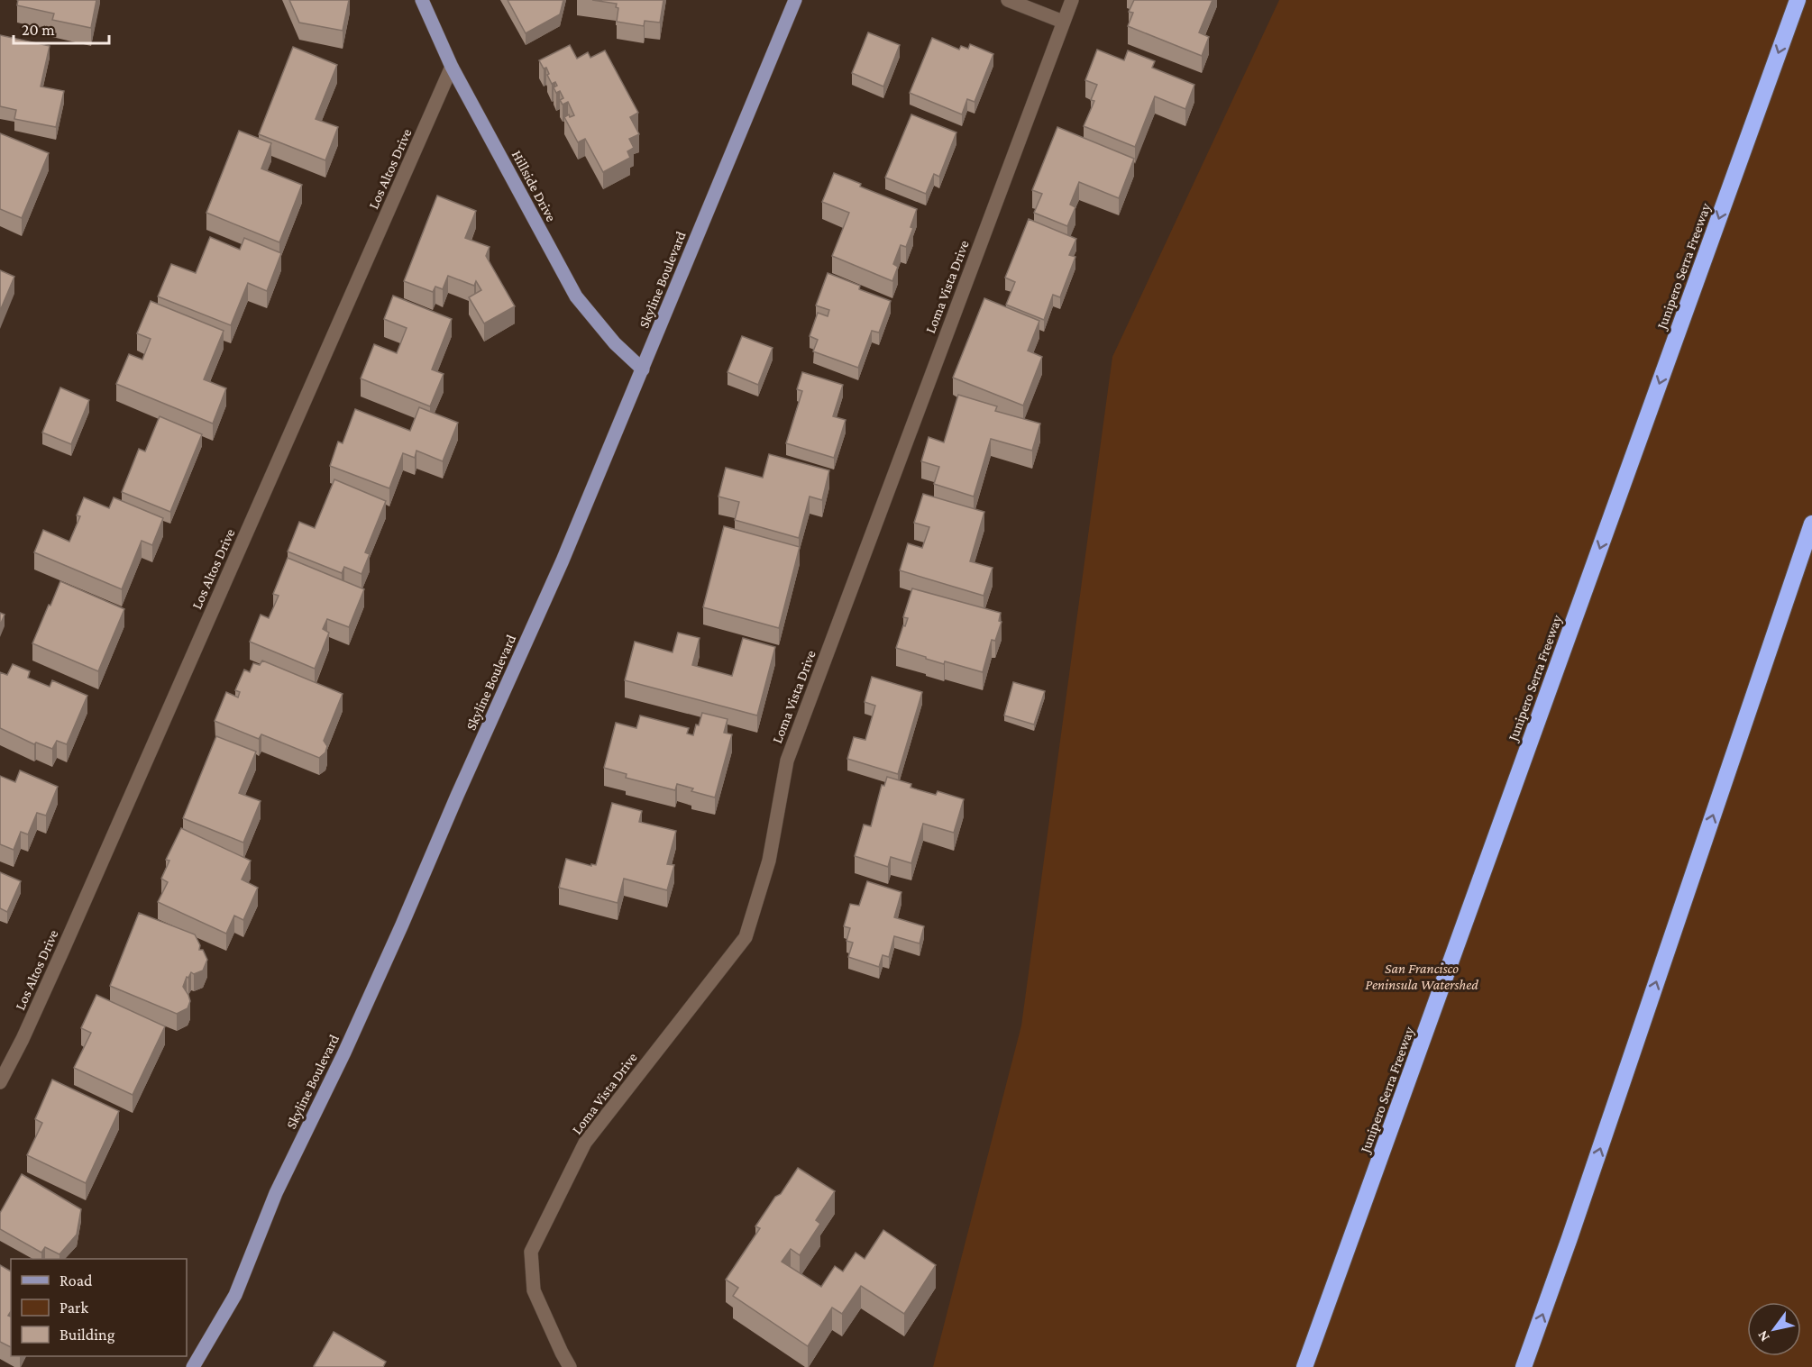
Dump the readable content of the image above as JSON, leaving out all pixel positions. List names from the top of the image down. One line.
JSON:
{"streets":{"highway":["Junipero Serra Freeway"],"main road":["Hillside Drive","Skyline Boulevard"],"street":["Los Altos Drive","Loma Vista Drive"]},"crossings":[["Los Altos Drive","Hillside Drive"],["Hillside Drive","Skyline Boulevard"]],"one_way":["Junipero Serra Freeway"],"parks":["San Francisco Peninsula Watershed"],"legend":["Road","Park","Building"],"scale_bar":"20 m","north":"bottom left"}
